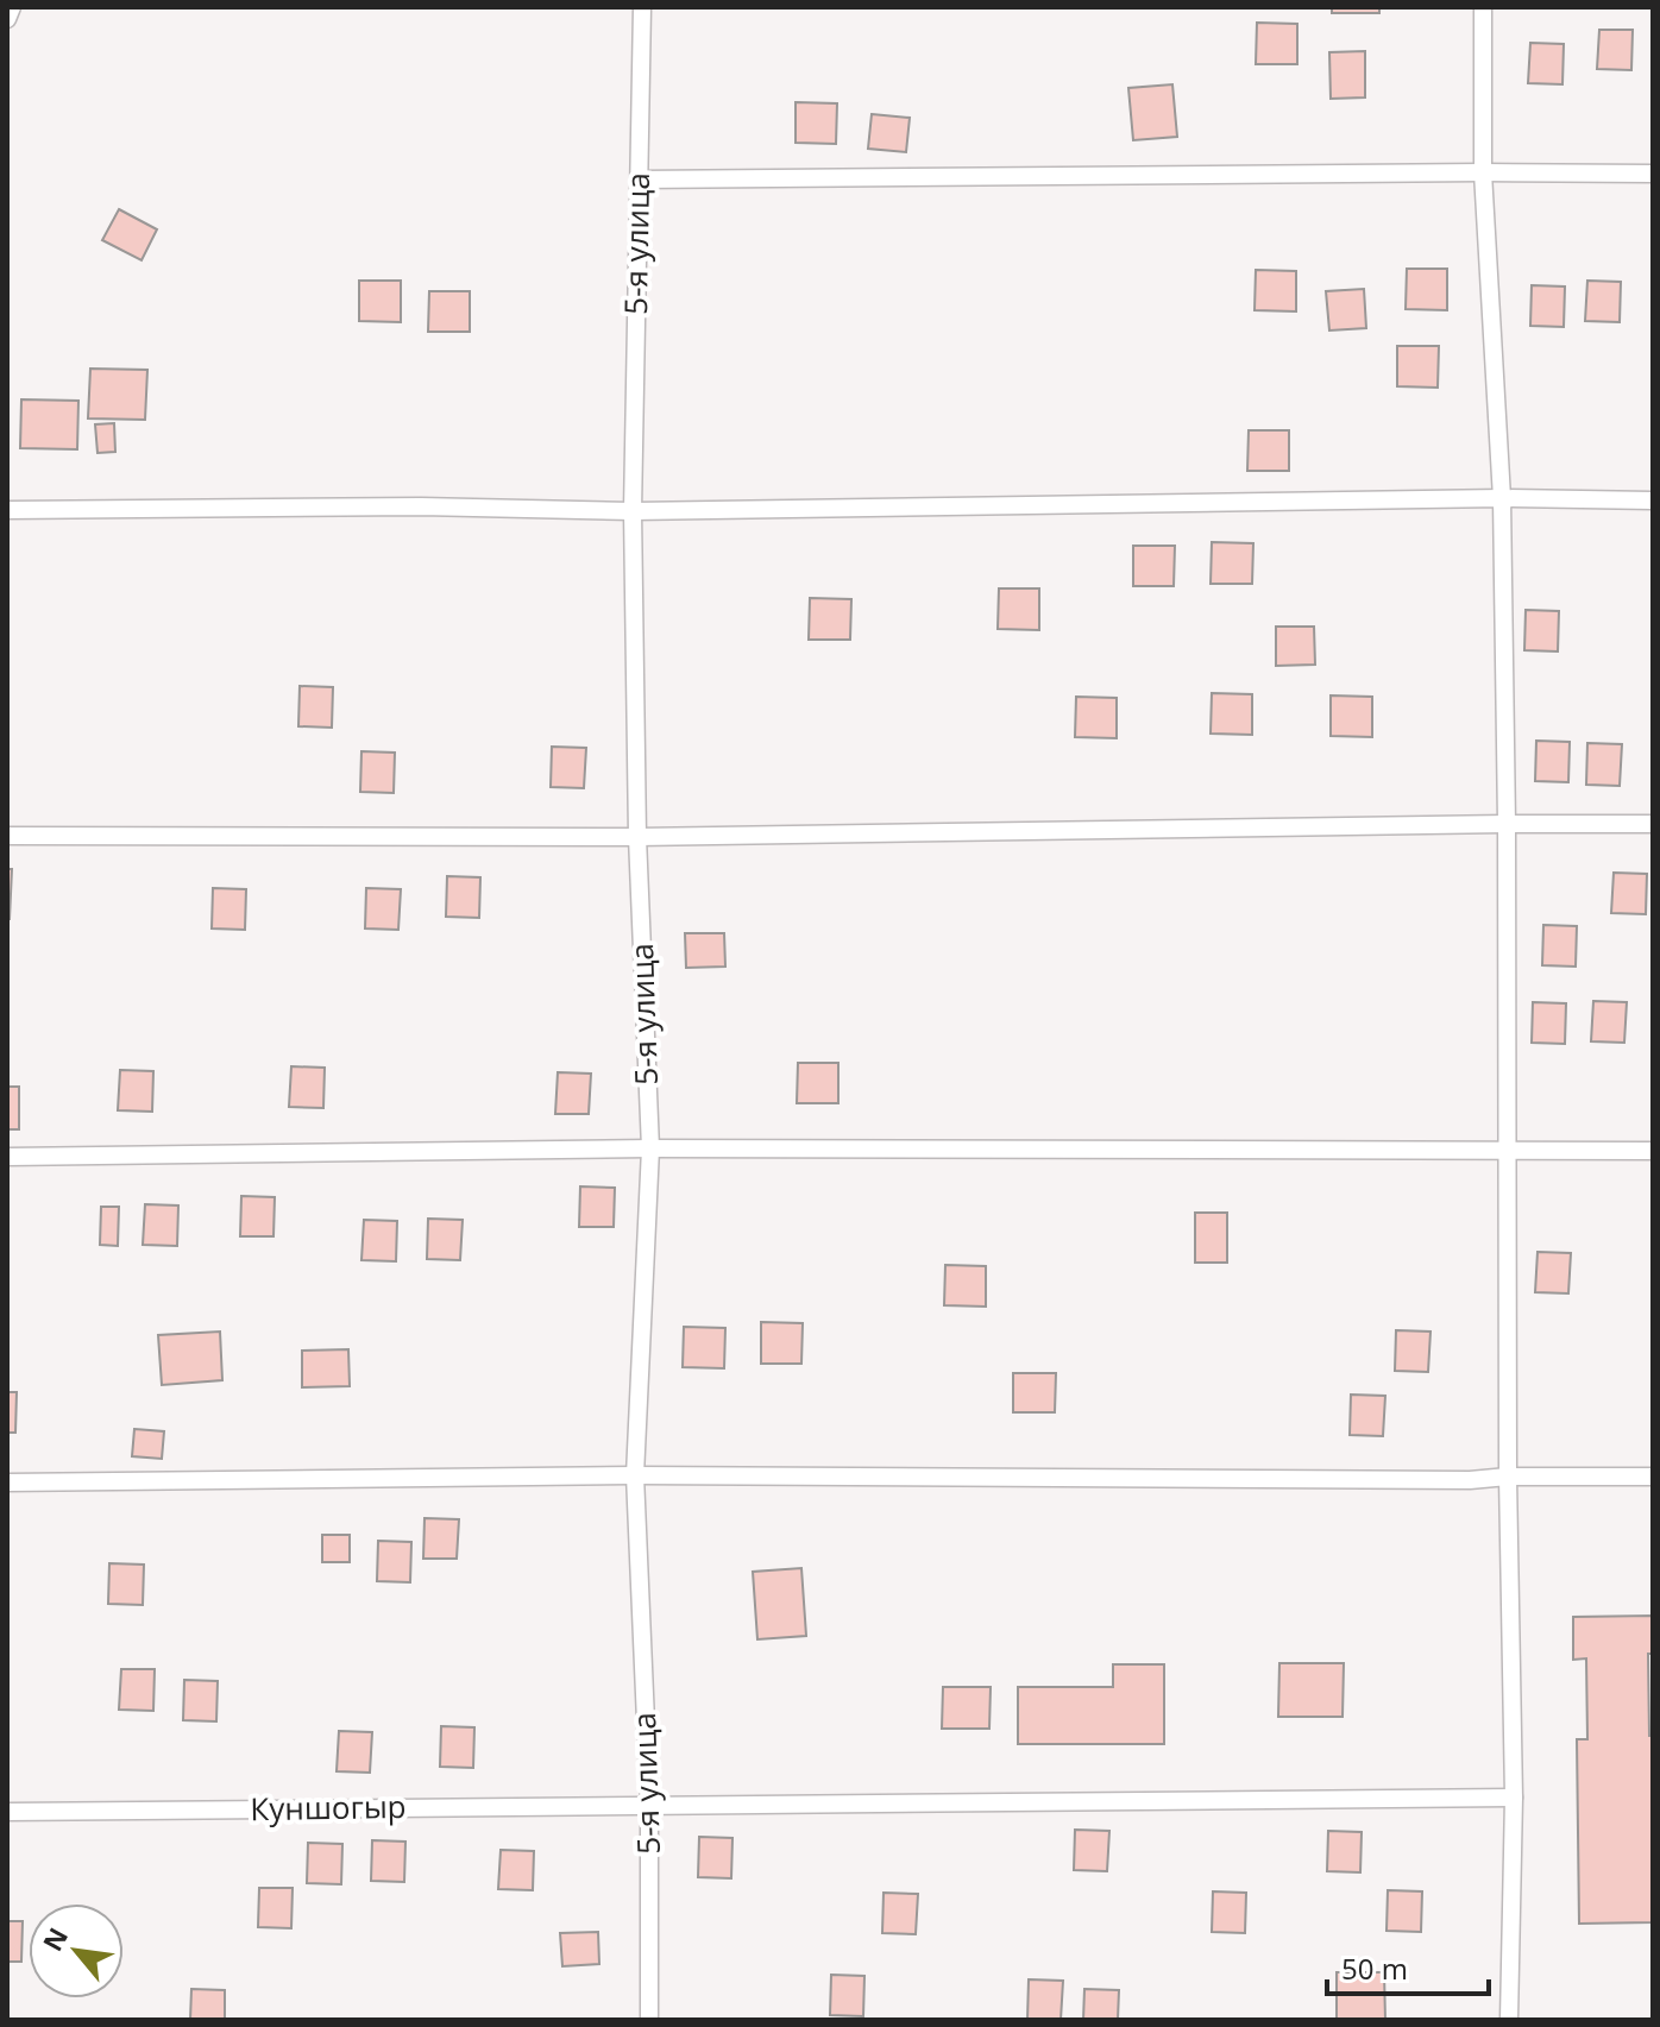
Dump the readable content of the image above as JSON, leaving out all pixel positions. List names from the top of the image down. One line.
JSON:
{"streets":{"street":["5-я улица","Куншогыр"]},"crossings":[["5-я улица","Куншогыр"]],"scale_bar":"50 m","north":"top left"}
